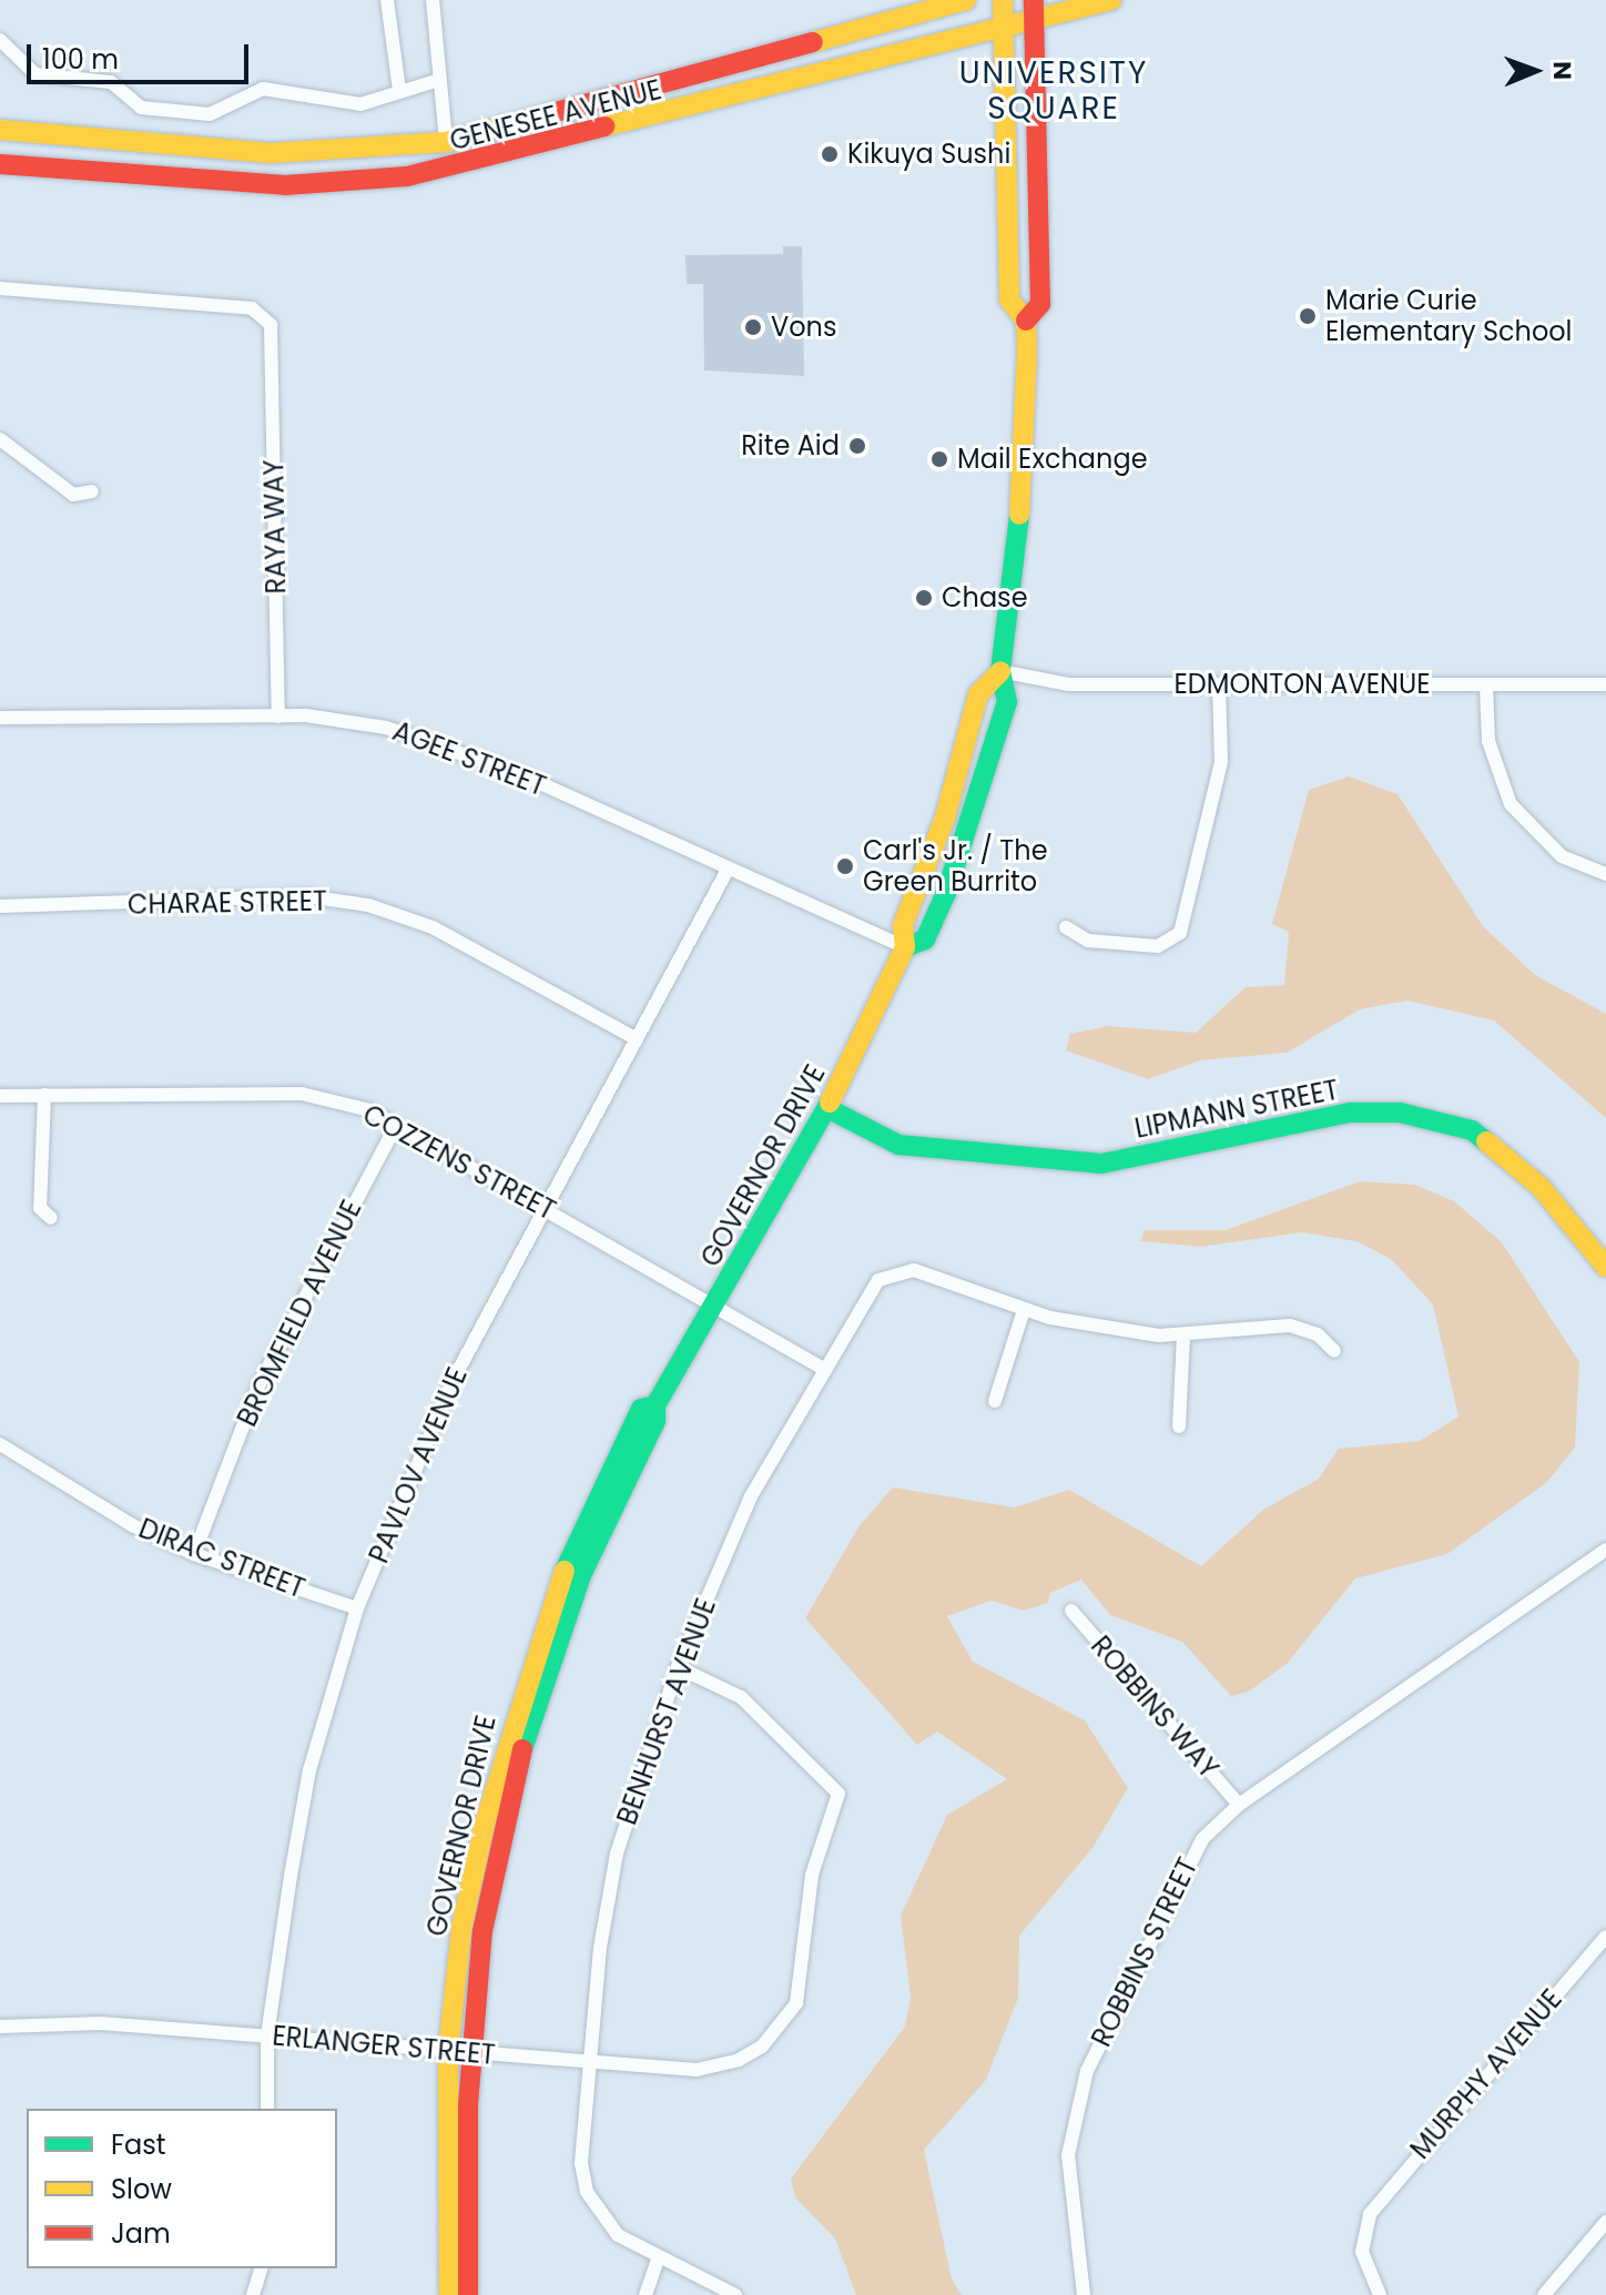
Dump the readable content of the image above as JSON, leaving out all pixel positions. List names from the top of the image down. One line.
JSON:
{"streets":{"main road":["GENESEE AVENUE","LIPMANN STREET","GOVERNOR DRIVE"],"street":["RAYA WAY","EDMONTON AVENUE","AGEE STREET","CHARAE STREET","COZZENS STREET","BROMFIELD AVENUE","PAVLOV AVENUE","DIRAC STREET","ROBBINS WAY","BENHURST AVENUE","ROBBINS STREET","ERLANGER STREET","MURPHY AVENUE"]},"crossings":[["GENESEE AVENUE","GOVERNOR DRIVE"],["RAYA WAY","AGEE STREET"],["EDMONTON AVENUE","GOVERNOR DRIVE"],["AGEE STREET","GOVERNOR DRIVE"],["AGEE STREET","PAVLOV AVENUE"],["CHARAE STREET","PAVLOV AVENUE"],["LIPMANN STREET","GOVERNOR DRIVE"],["COZZENS STREET","GOVERNOR DRIVE"],["COZZENS STREET","BROMFIELD AVENUE"],["COZZENS STREET","PAVLOV AVENUE"],["COZZENS STREET","BENHURST AVENUE"],["GOVERNOR DRIVE","ERLANGER STREET"],["BROMFIELD AVENUE","DIRAC STREET"],["PAVLOV AVENUE","DIRAC STREET"],["PAVLOV AVENUE","ERLANGER STREET"],["ROBBINS WAY","ROBBINS STREET"],["BENHURST AVENUE","ERLANGER STREET"]],"districts":["UNIVERSITY SQUARE"],"places":["Kikuya Sushi","Marie Curie Elementary School","Vons","Rite Aid","Mail Exchange","Chase","Carl's Jr. / The Green Burrito"],"legend":["Fast","Slow","Jam"],"scale_bar":"100 m","north":"right"}
